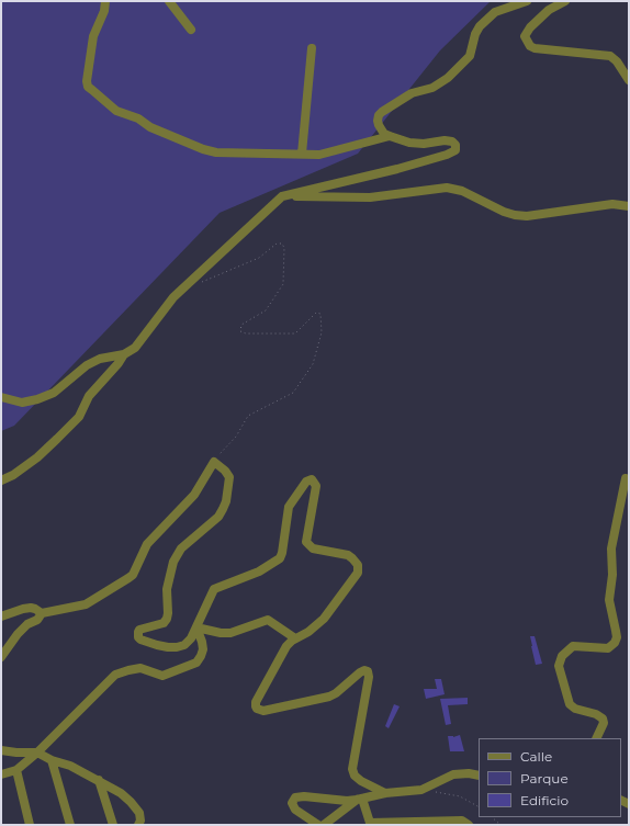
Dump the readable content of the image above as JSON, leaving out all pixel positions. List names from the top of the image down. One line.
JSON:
{"legend":["Calle","Parque","Edificio"]}
